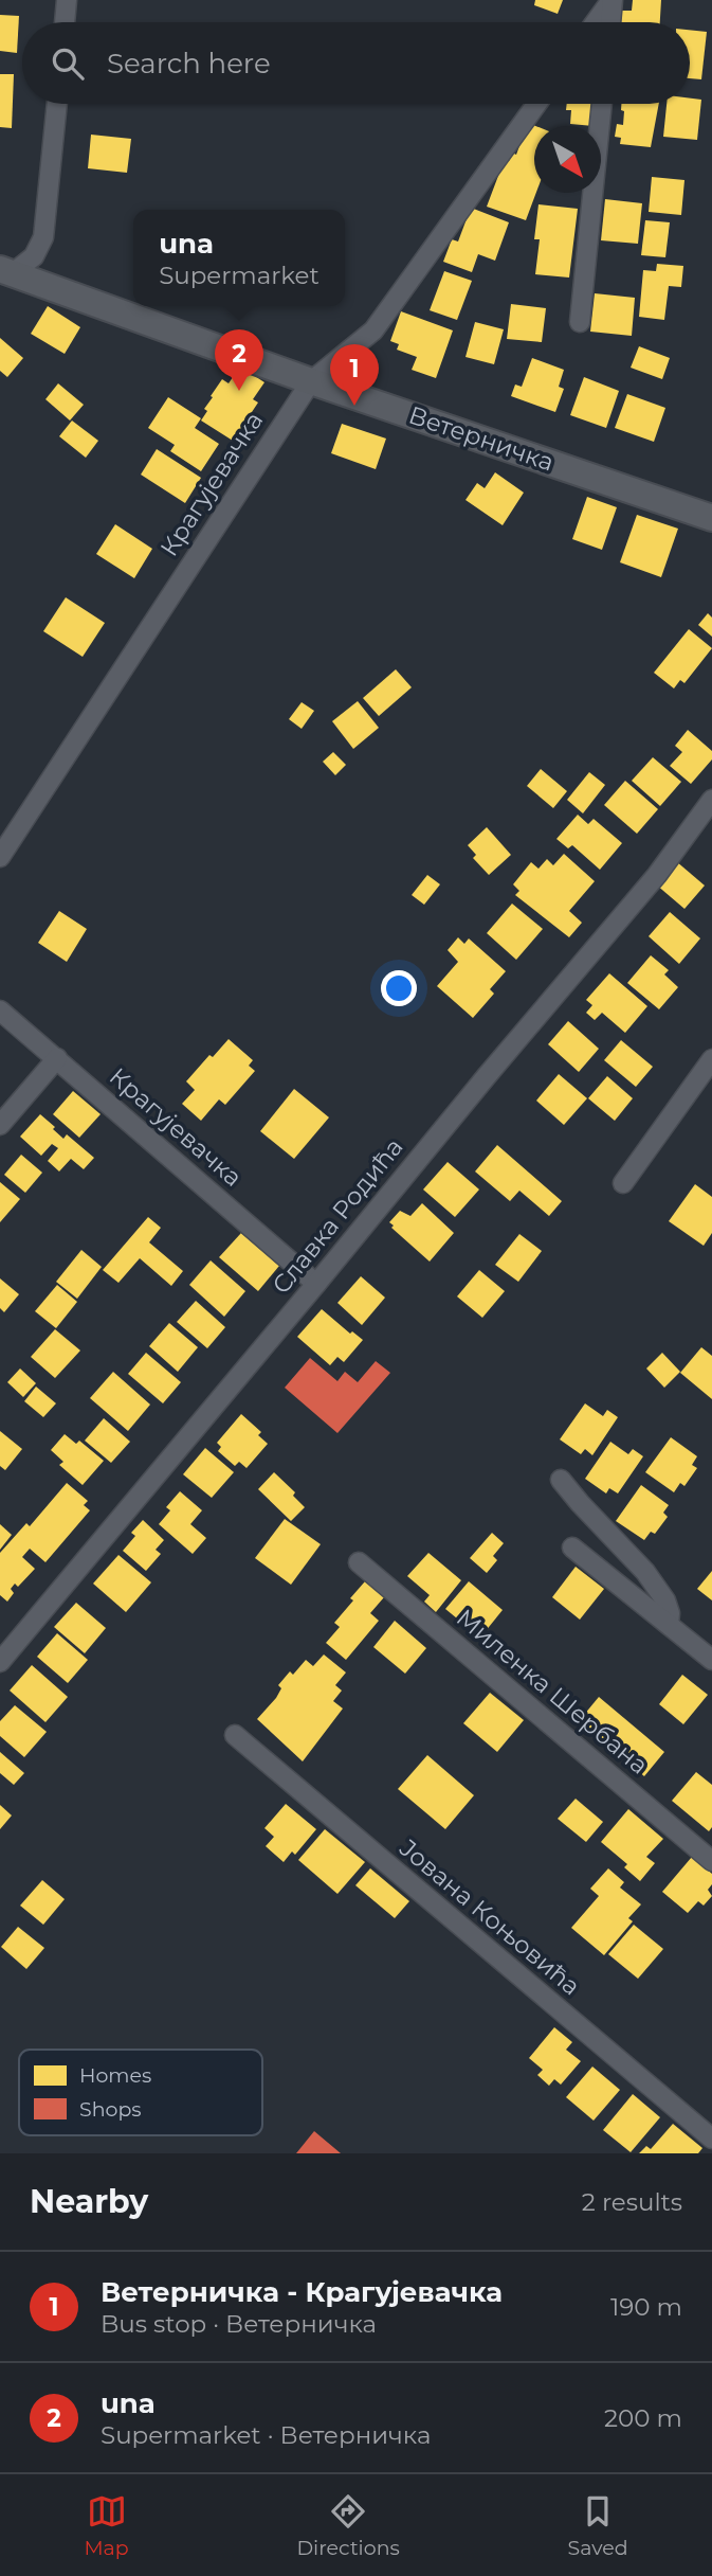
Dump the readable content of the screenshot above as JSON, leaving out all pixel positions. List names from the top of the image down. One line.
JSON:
{"streets":{"street":["Ветерничка","Крагујевачка","Славка Родића","Миленка Шербана","Јована Коњовића"]},"crossings":[["Ветерничка","Крагујевачка"],["Крагујевачка","Славка Родића"]],"legend":["Homes","Shops"],"north":"bottom right","page":{"search":"Search here","popup":["una","Supermarket"],"pins":["2","1"],"heading":["Nearby","2 results"],"list":[{"mark":"1","name":"Ветерничка - Крагујевачка","note":"Bus stop · Ветерничка","value":"190 m"},{"mark":"2","name":"una","note":"Supermarket · Ветерничка","value":"200 m"}],"nav":["Map","Directions","Saved"]}}
